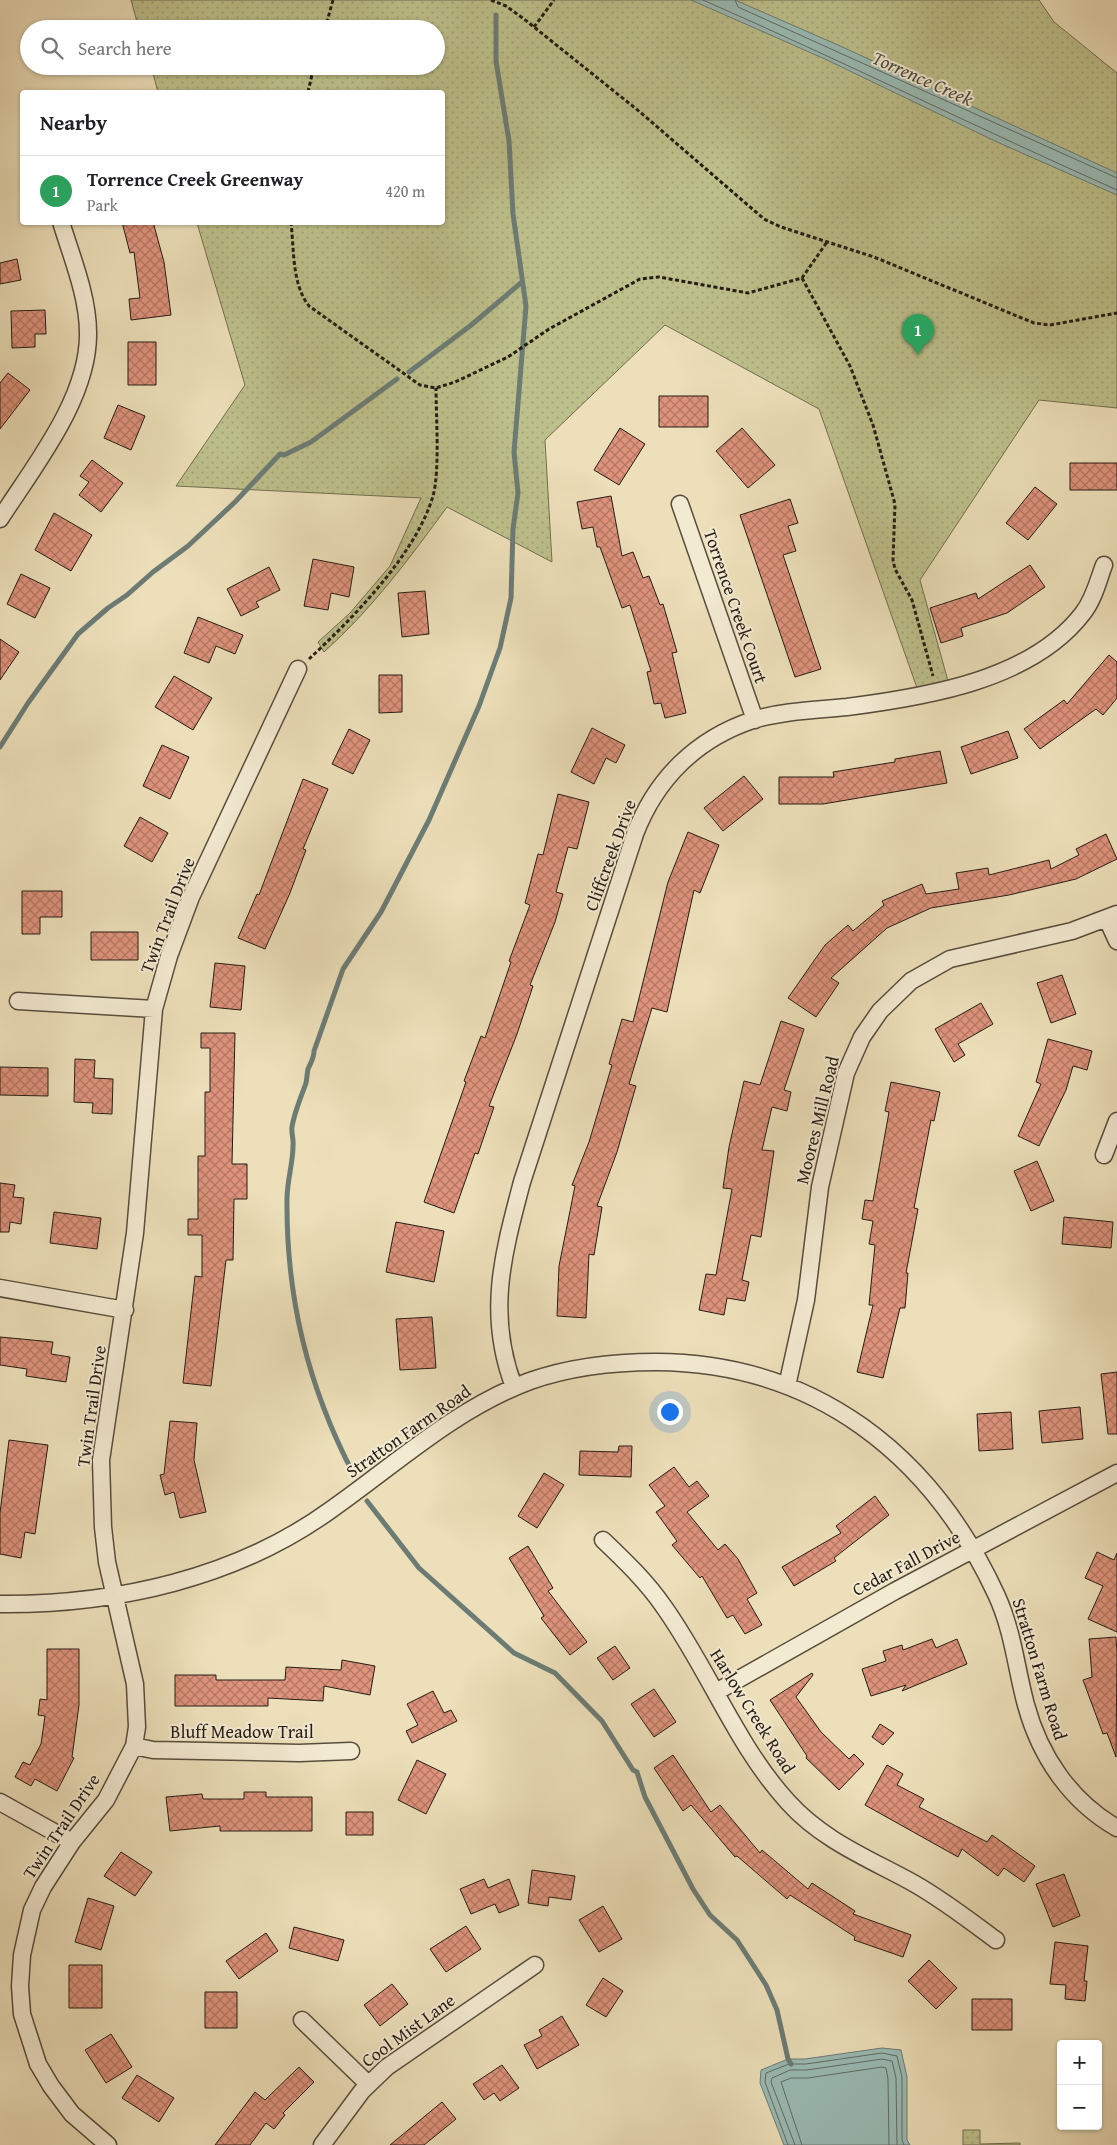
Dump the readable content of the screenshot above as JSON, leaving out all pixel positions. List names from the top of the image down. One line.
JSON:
{"streets":{"street":["Torrence Creek Court","Cliffcreek Drive","Twin Trail Drive","Moores Mill Road","Stratton Farm Road","Cedar Fall Drive","Harlow Creek Road","Bluff Meadow Trail","Cool Mist Lane"]},"crossings":[["Torrence Creek Court","Cliffcreek Drive"],["Cliffcreek Drive","Stratton Farm Road"],["Twin Trail Drive","Stratton Farm Road"],["Twin Trail Drive","Bluff Meadow Trail"],["Moores Mill Road","Stratton Farm Road"],["Stratton Farm Road","Cedar Fall Drive"],["Cedar Fall Drive","Harlow Creek Road"]],"water":["Torrence Creek"],"page":{"search":"Search here","heading":"Nearby","list":[{"mark":"1","name":"Torrence Creek Greenway","note":"Park","value":"420 m"}],"pins":"1","map_buttons":["+","−"]}}
